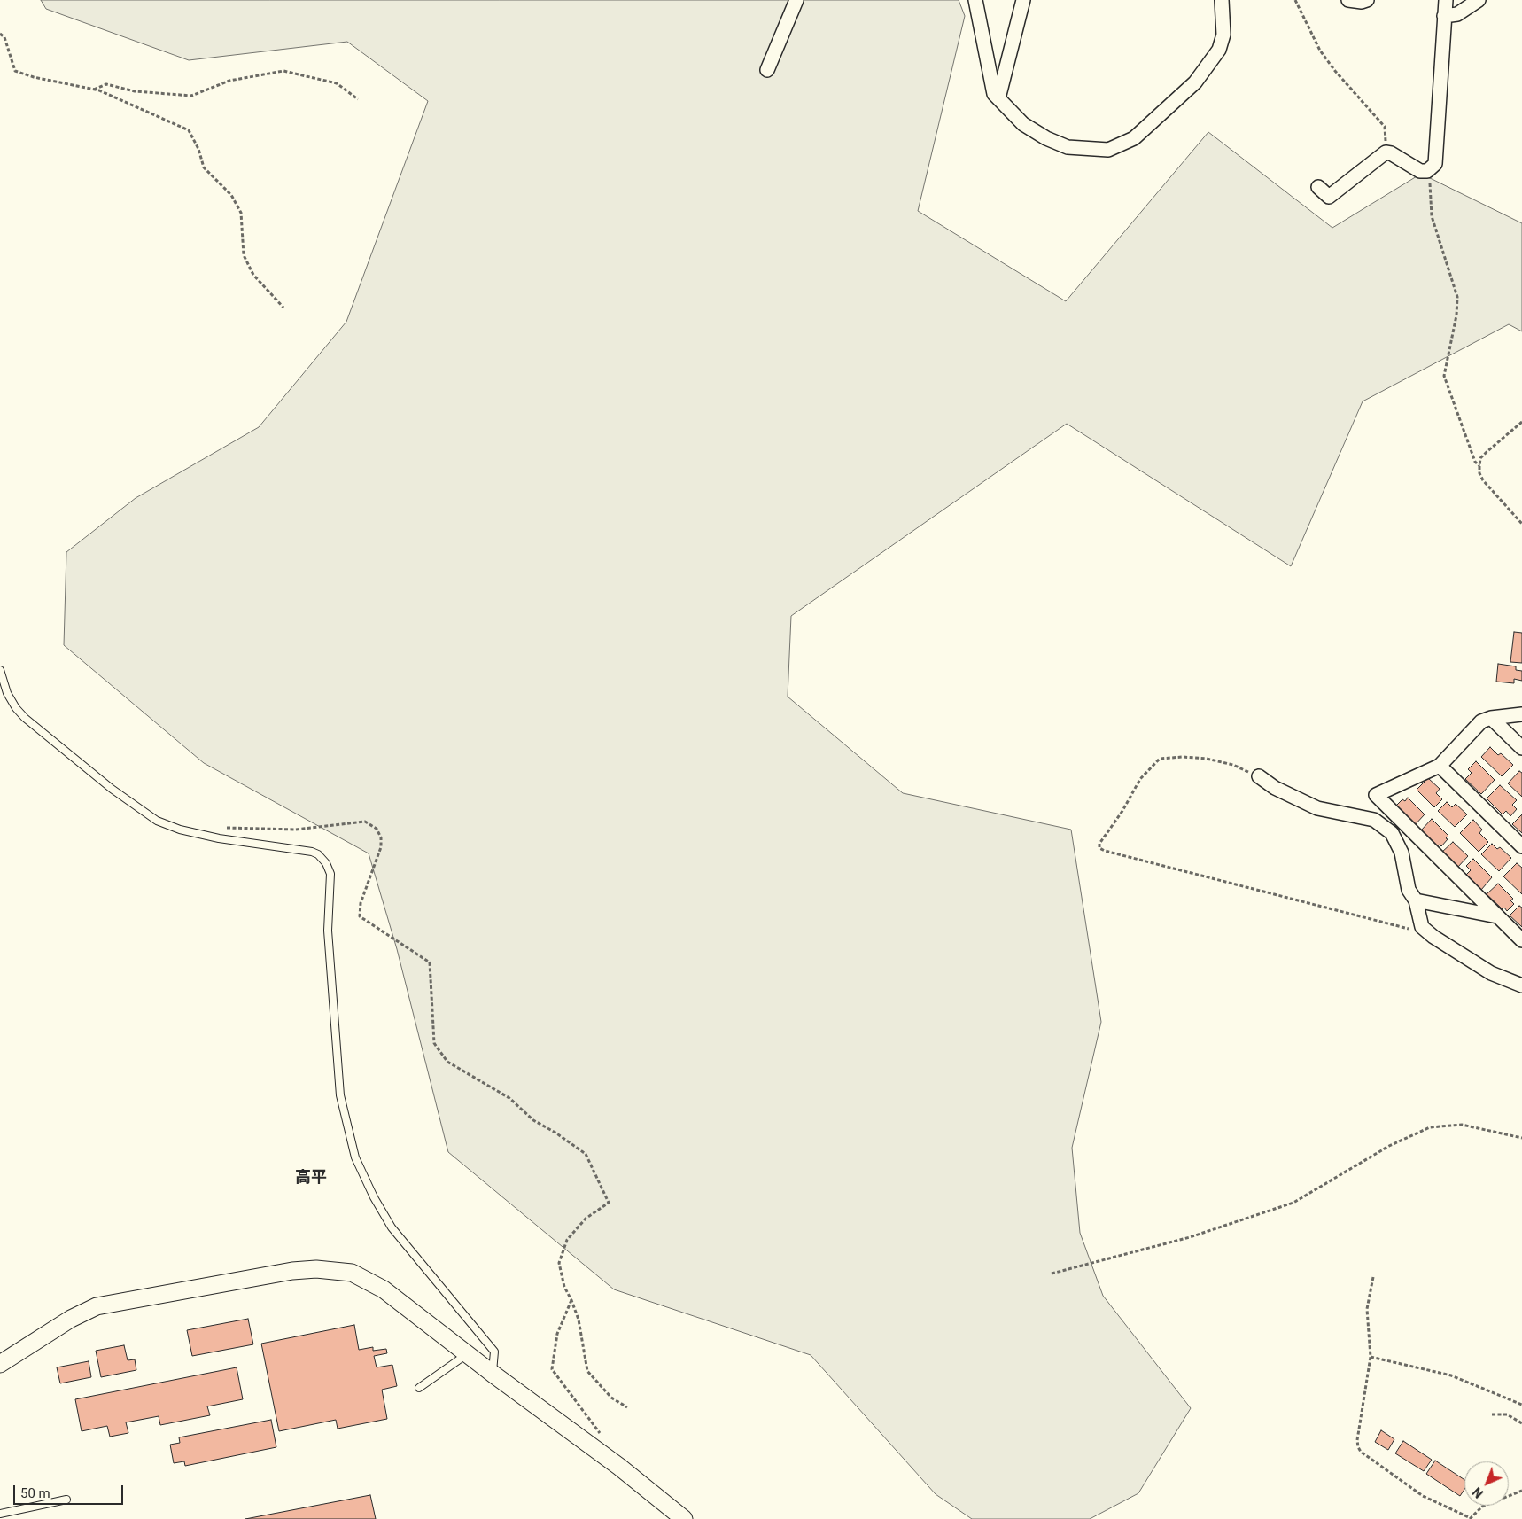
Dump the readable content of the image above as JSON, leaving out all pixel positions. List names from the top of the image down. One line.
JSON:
{"districts":["高平"],"scale_bar":"50 m","north":"bottom left"}
